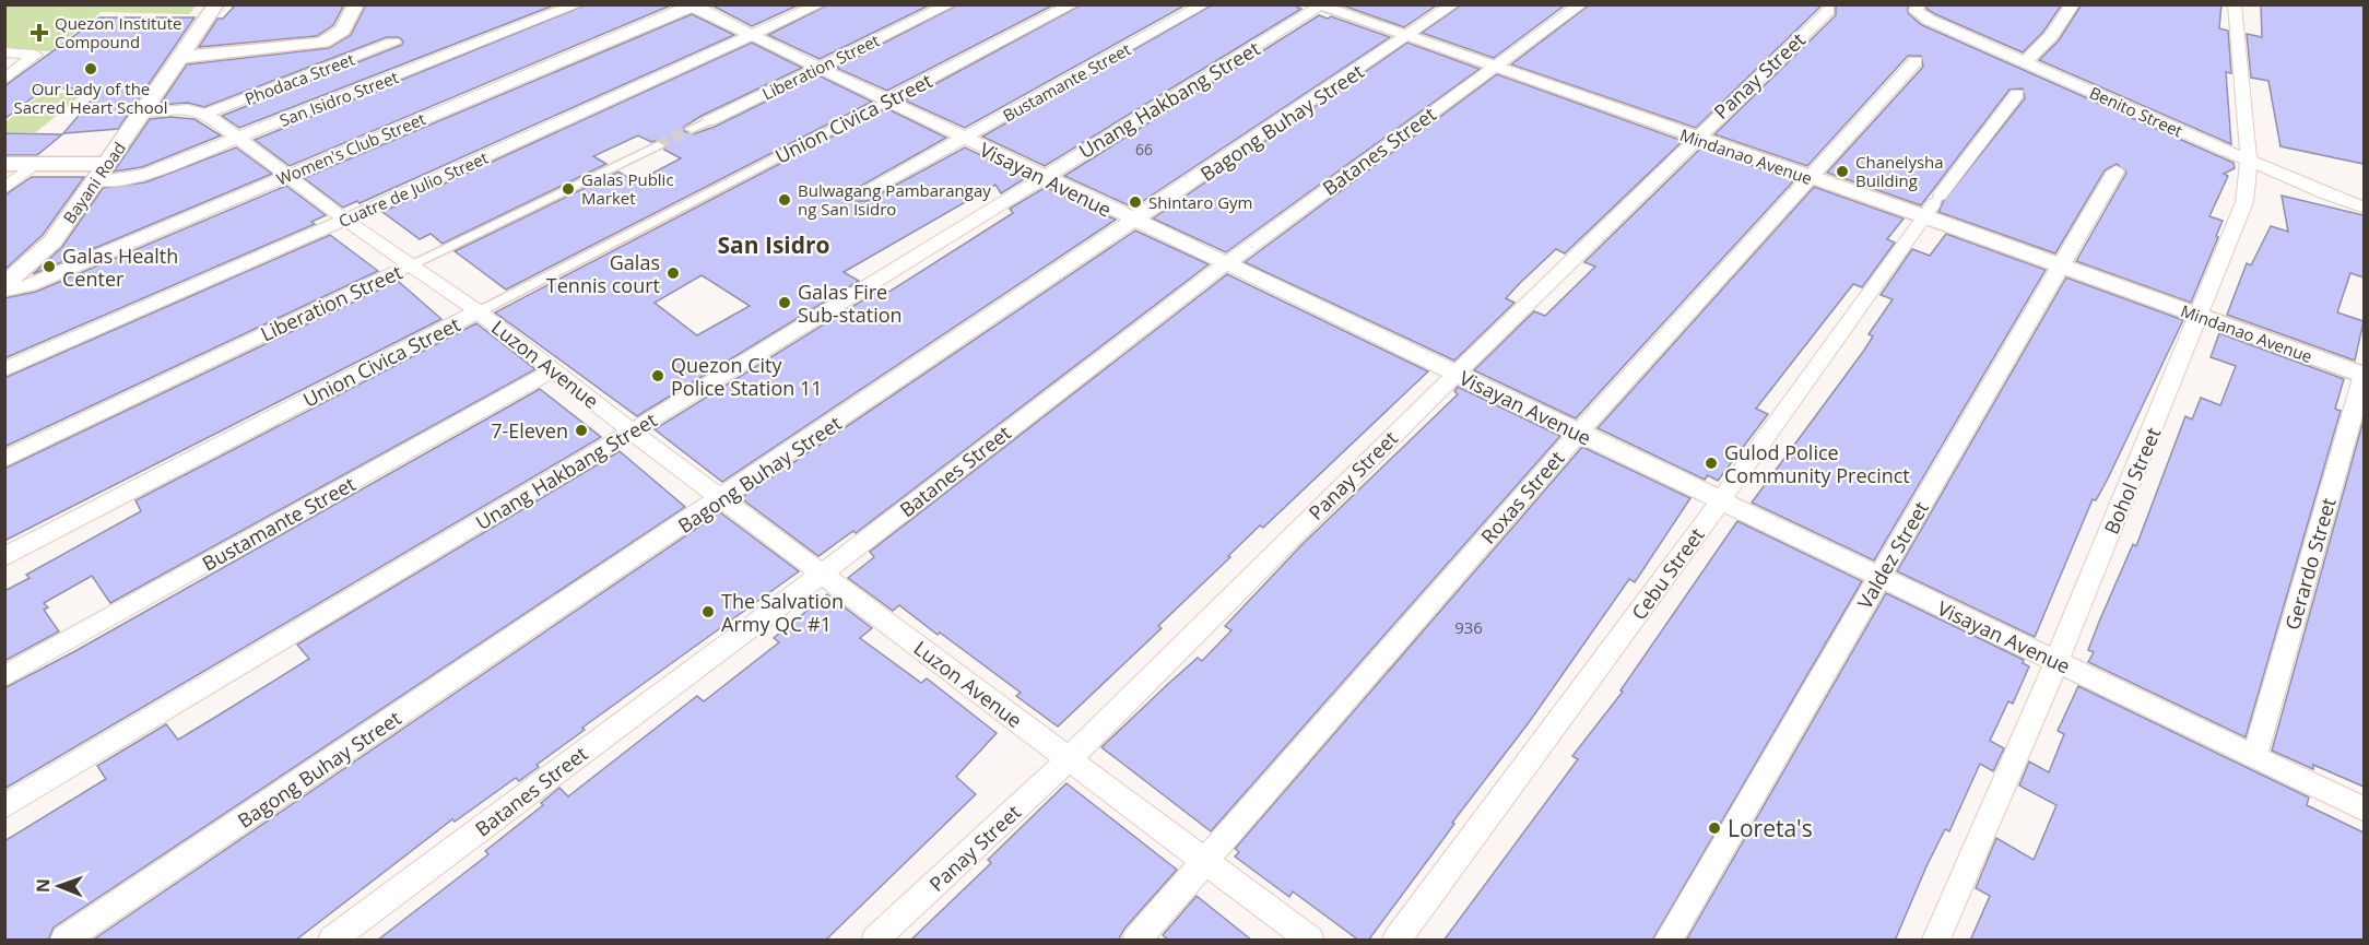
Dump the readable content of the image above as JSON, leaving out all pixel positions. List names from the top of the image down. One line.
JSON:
{"streets":{"street":["Liberation Street","Panay Street","Phodaca Street","Bustamante Street","San Isidro Street","Unang Hakbang Street","Benito Street","Union Civica Street","Bagong Buhay Street","Women's Club Street","Batanes Street","Mindanao Avenue","Visayan Avenue","Bayani Road","Cuatre de Julio Street","Luzon Avenue","Bohol Street","Roxas Street","Valdez Street","Gerardo Street","Cebu Street"]},"crossings":[["Liberation Street","Visayan Avenue"],["Liberation Street","Luzon Avenue"],["Panay Street","Mindanao Avenue"],["Panay Street","Visayan Avenue"],["Panay Street","Luzon Avenue"],["Phodaca Street","Luzon Avenue"],["Bustamante Street","Visayan Avenue"],["Bustamante Street","Luzon Avenue"],["San Isidro Street","Bayani Road"],["San Isidro Street","Luzon Avenue"],["Unang Hakbang Street","Mindanao Avenue"],["Unang Hakbang Street","Visayan Avenue"],["Unang Hakbang Street","Luzon Avenue"],["Benito Street","Bohol Street"],["Union Civica Street","Visayan Avenue"],["Union Civica Street","Luzon Avenue"],["Bagong Buhay Street","Mindanao Avenue"],["Bagong Buhay Street","Visayan Avenue"],["Bagong Buhay Street","Luzon Avenue"],["Women's Club Street","Visayan Avenue"],["Women's Club Street","Luzon Avenue"],["Batanes Street","Mindanao Avenue"],["Batanes Street","Visayan Avenue"],["Batanes Street","Luzon Avenue"],["Mindanao Avenue","Bohol Street"],["Mindanao Avenue","Roxas Street"],["Mindanao Avenue","Valdez Street"],["Mindanao Avenue","Gerardo Street"],["Mindanao Avenue","Cebu Street"],["Visayan Avenue","Cuatre de Julio Street"],["Visayan Avenue","Bohol Street"],["Visayan Avenue","Roxas Street"],["Visayan Avenue","Valdez Street"],["Visayan Avenue","Gerardo Street"],["Visayan Avenue","Cebu Street"],["Cuatre de Julio Street","Luzon Avenue"],["Luzon Avenue","Roxas Street"]],"districts":["San Isidro"],"places":{"health":["Quezon Institute Compound"],"other":["Our Lady of the Sacred Heart School","Chanelysha Building","Galas Public Market","Bulwagang Pambarangay ng San Isidro","Shintaro Gym","Galas Health Center","Galas Tennis court","Galas Fire Sub-station","Quezon City Police Station 11","7-Eleven","Gulod Police Community Precinct","The Salvation Army QC #1","Loreta's"]},"house_numbers":["66","936"],"north":"left"}
